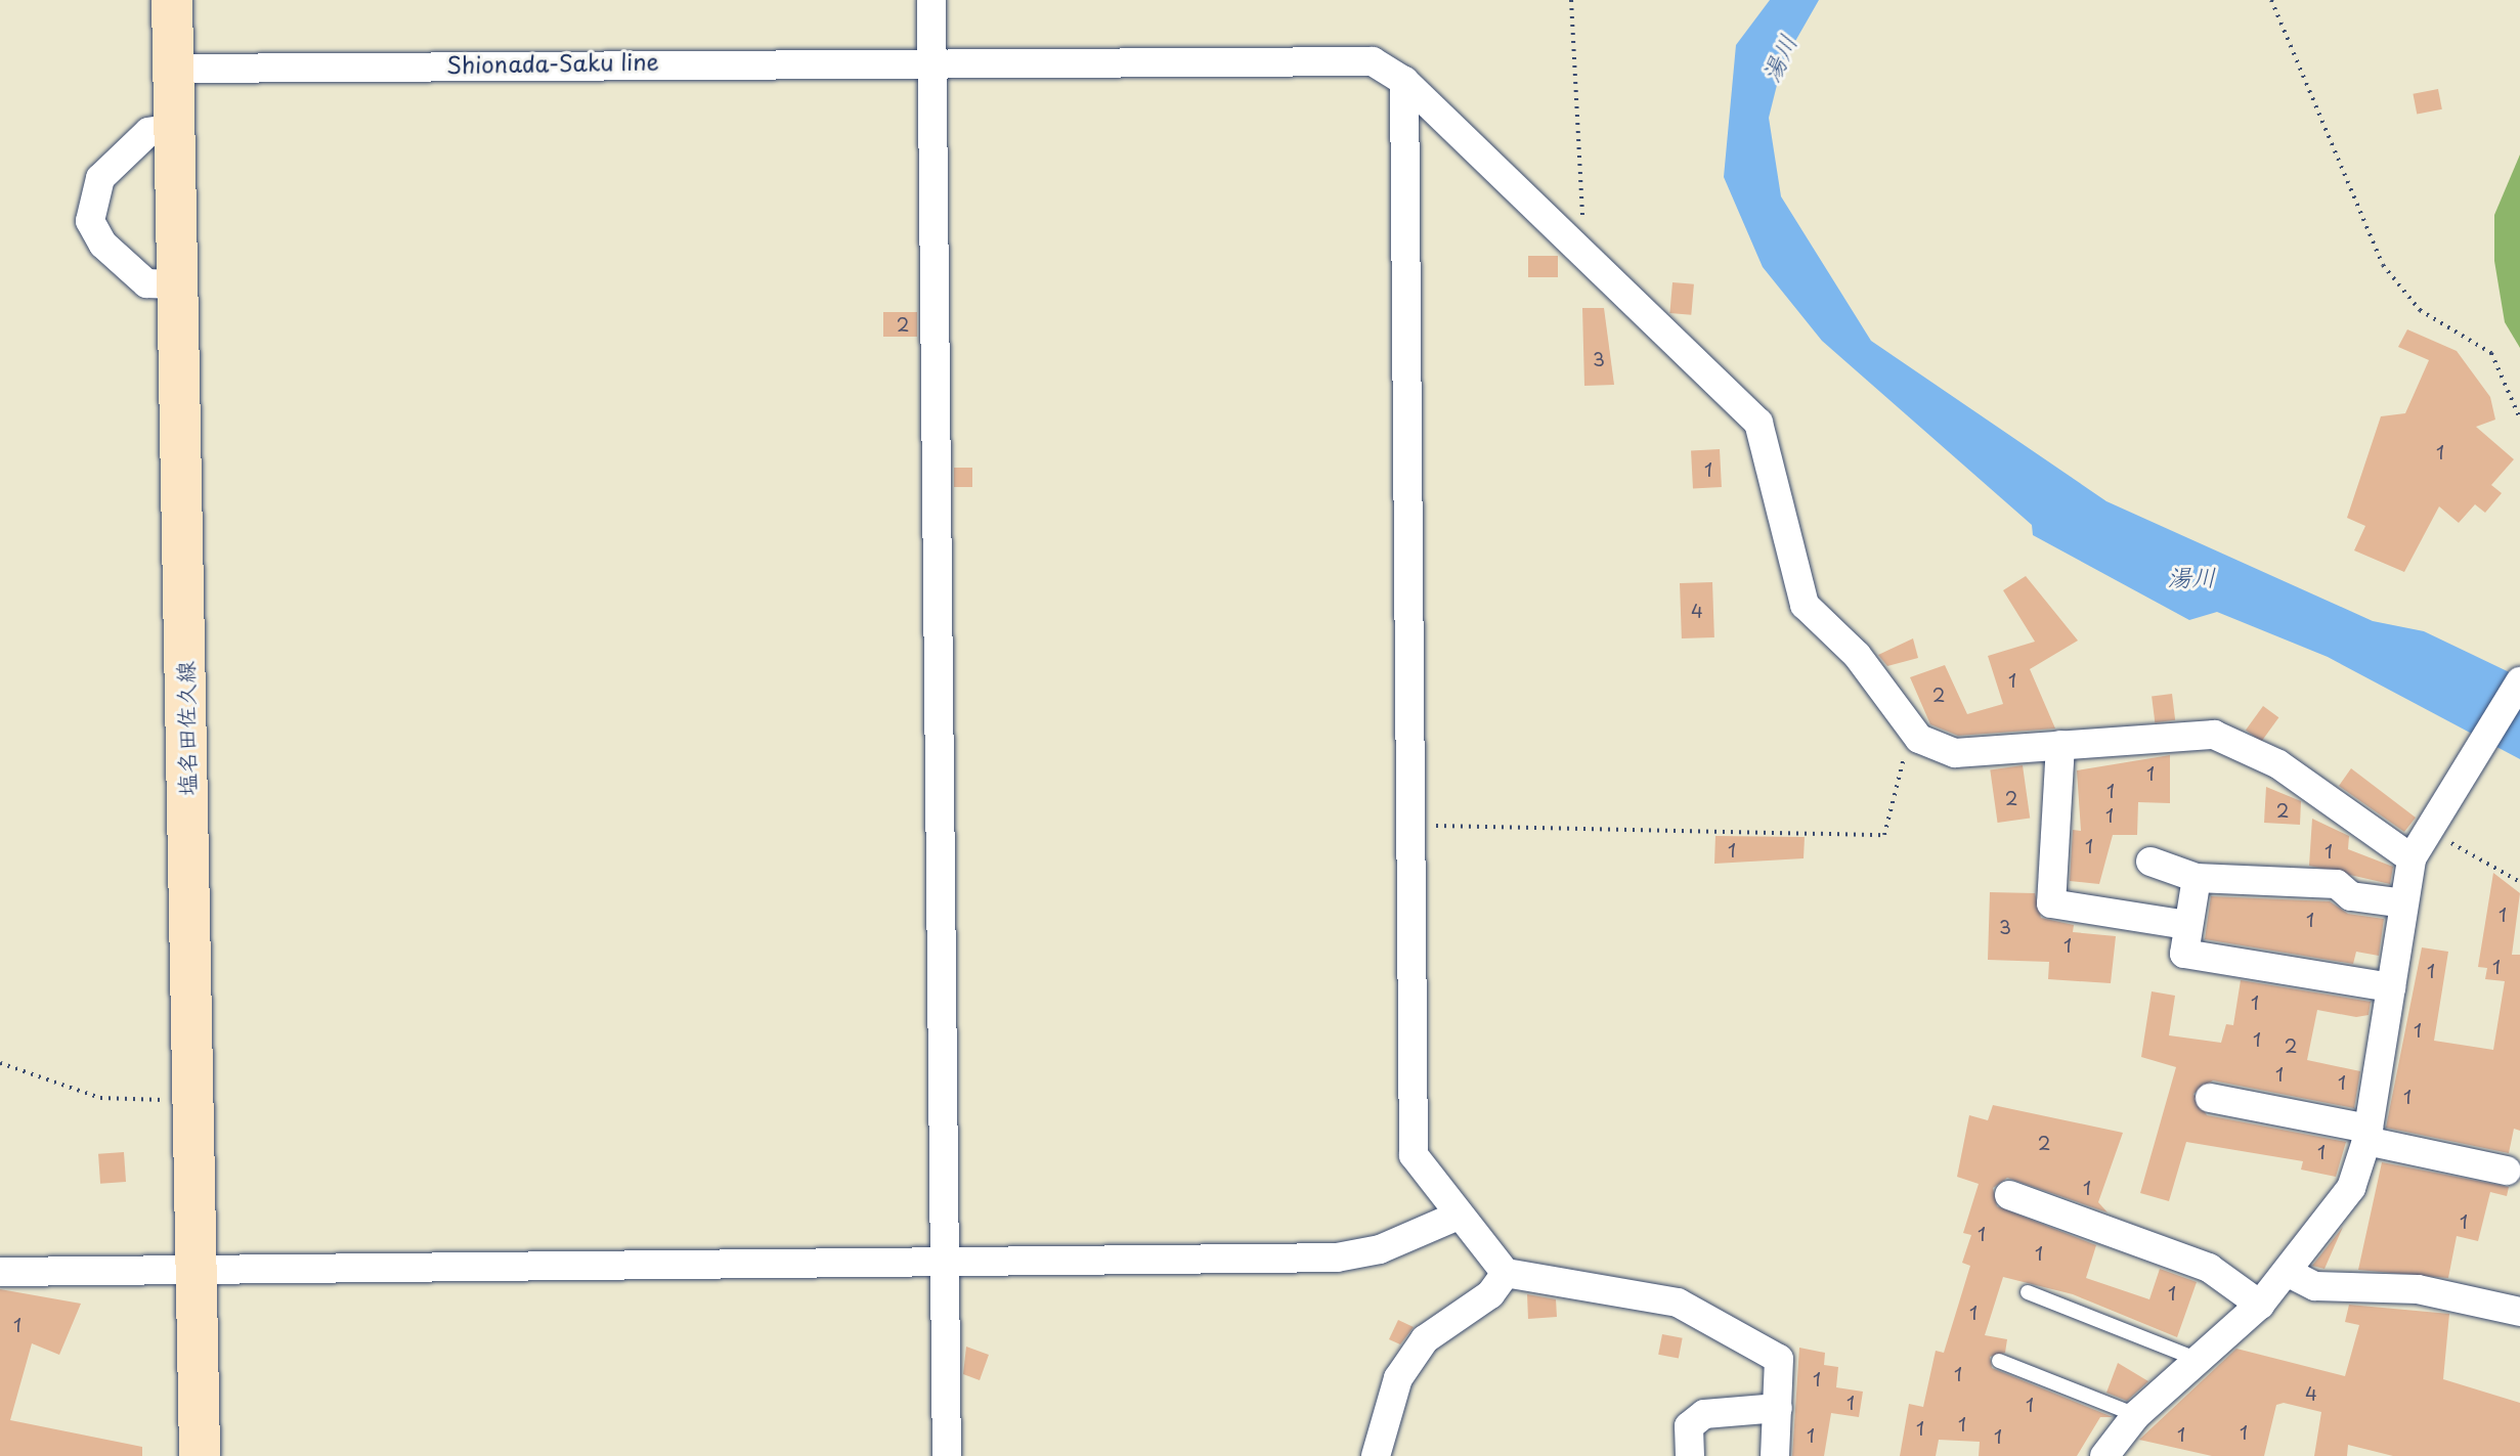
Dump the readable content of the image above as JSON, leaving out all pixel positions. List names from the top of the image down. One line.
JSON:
{"streets":{"main road":["塩名田佐久線"],"street":["Shionada-Saku line"]},"crossings":[["Shionada-Saku line","塩名田佐久線"]],"water":["湯川"],"house_numbers":["2","3","1","1","4","1","2","1","1","2","2","1","1","1","1","1","1","3","1","1","1","1","1","1","2","1","1","1","2","1","1","1","1","1","1","1","1","1","1","4","1","1","1","1","1","1","1","1"]}
